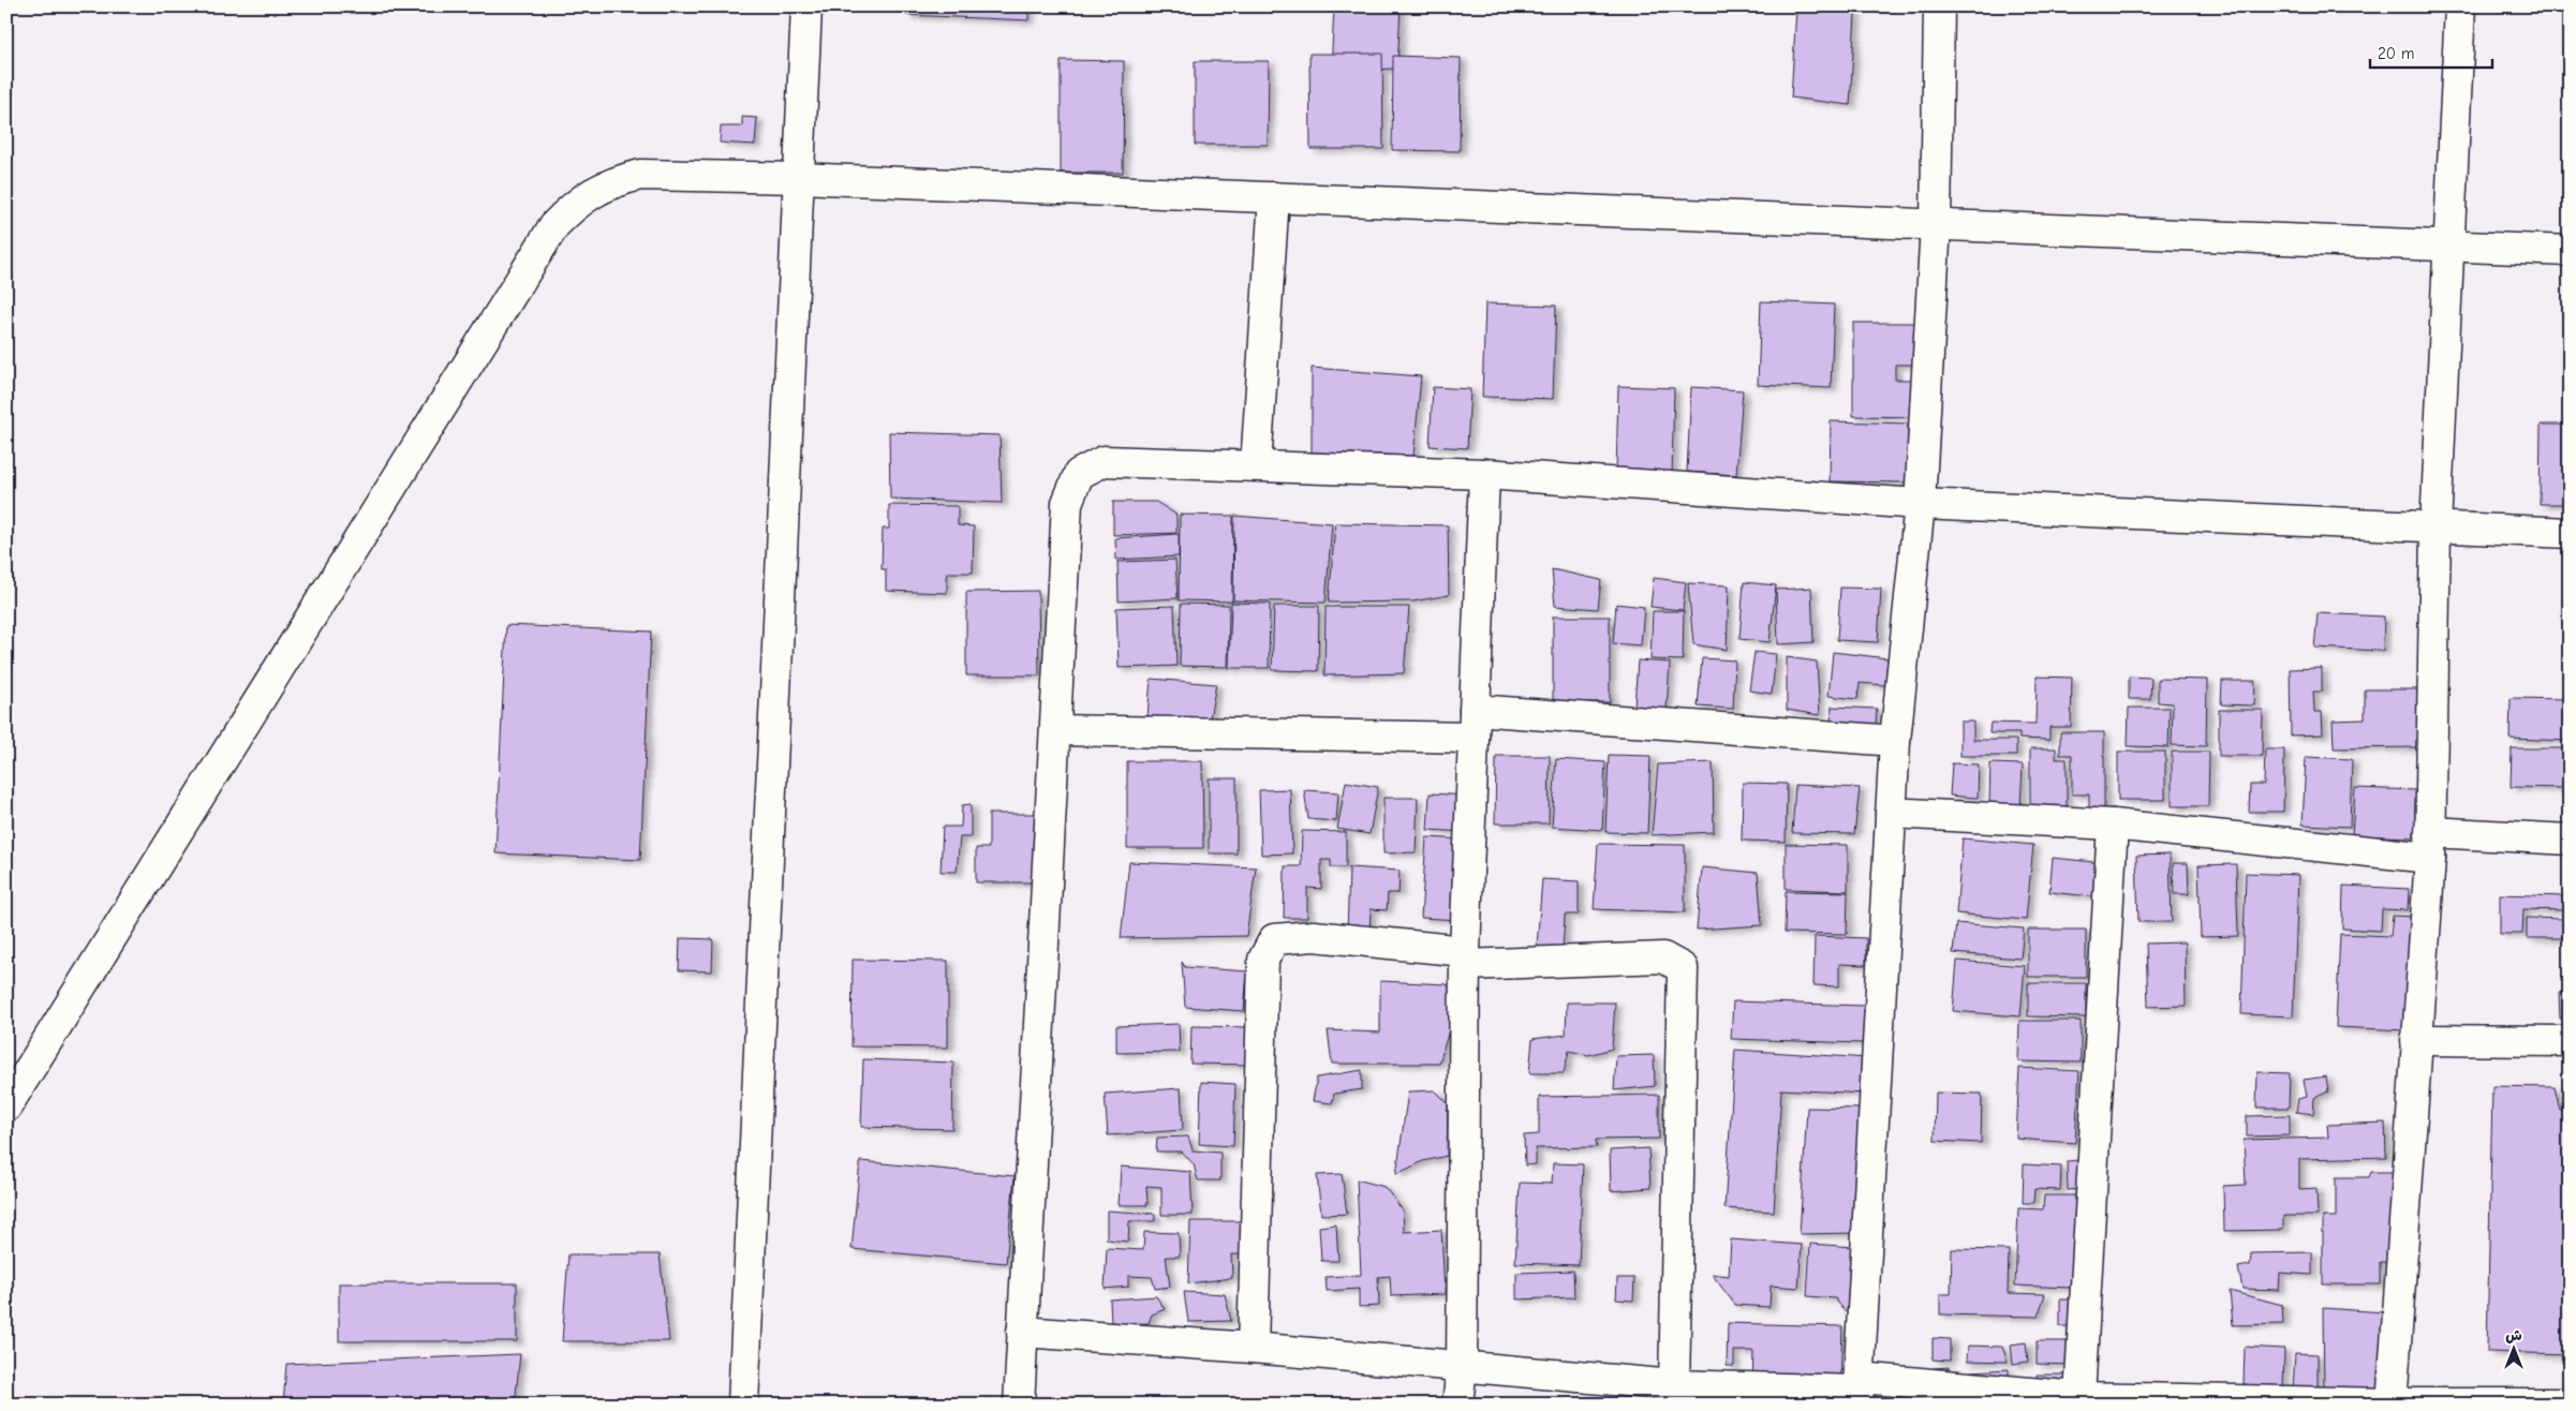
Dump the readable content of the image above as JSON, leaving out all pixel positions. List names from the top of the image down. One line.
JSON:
{"scale_bar":"20 m","north":"top"}
